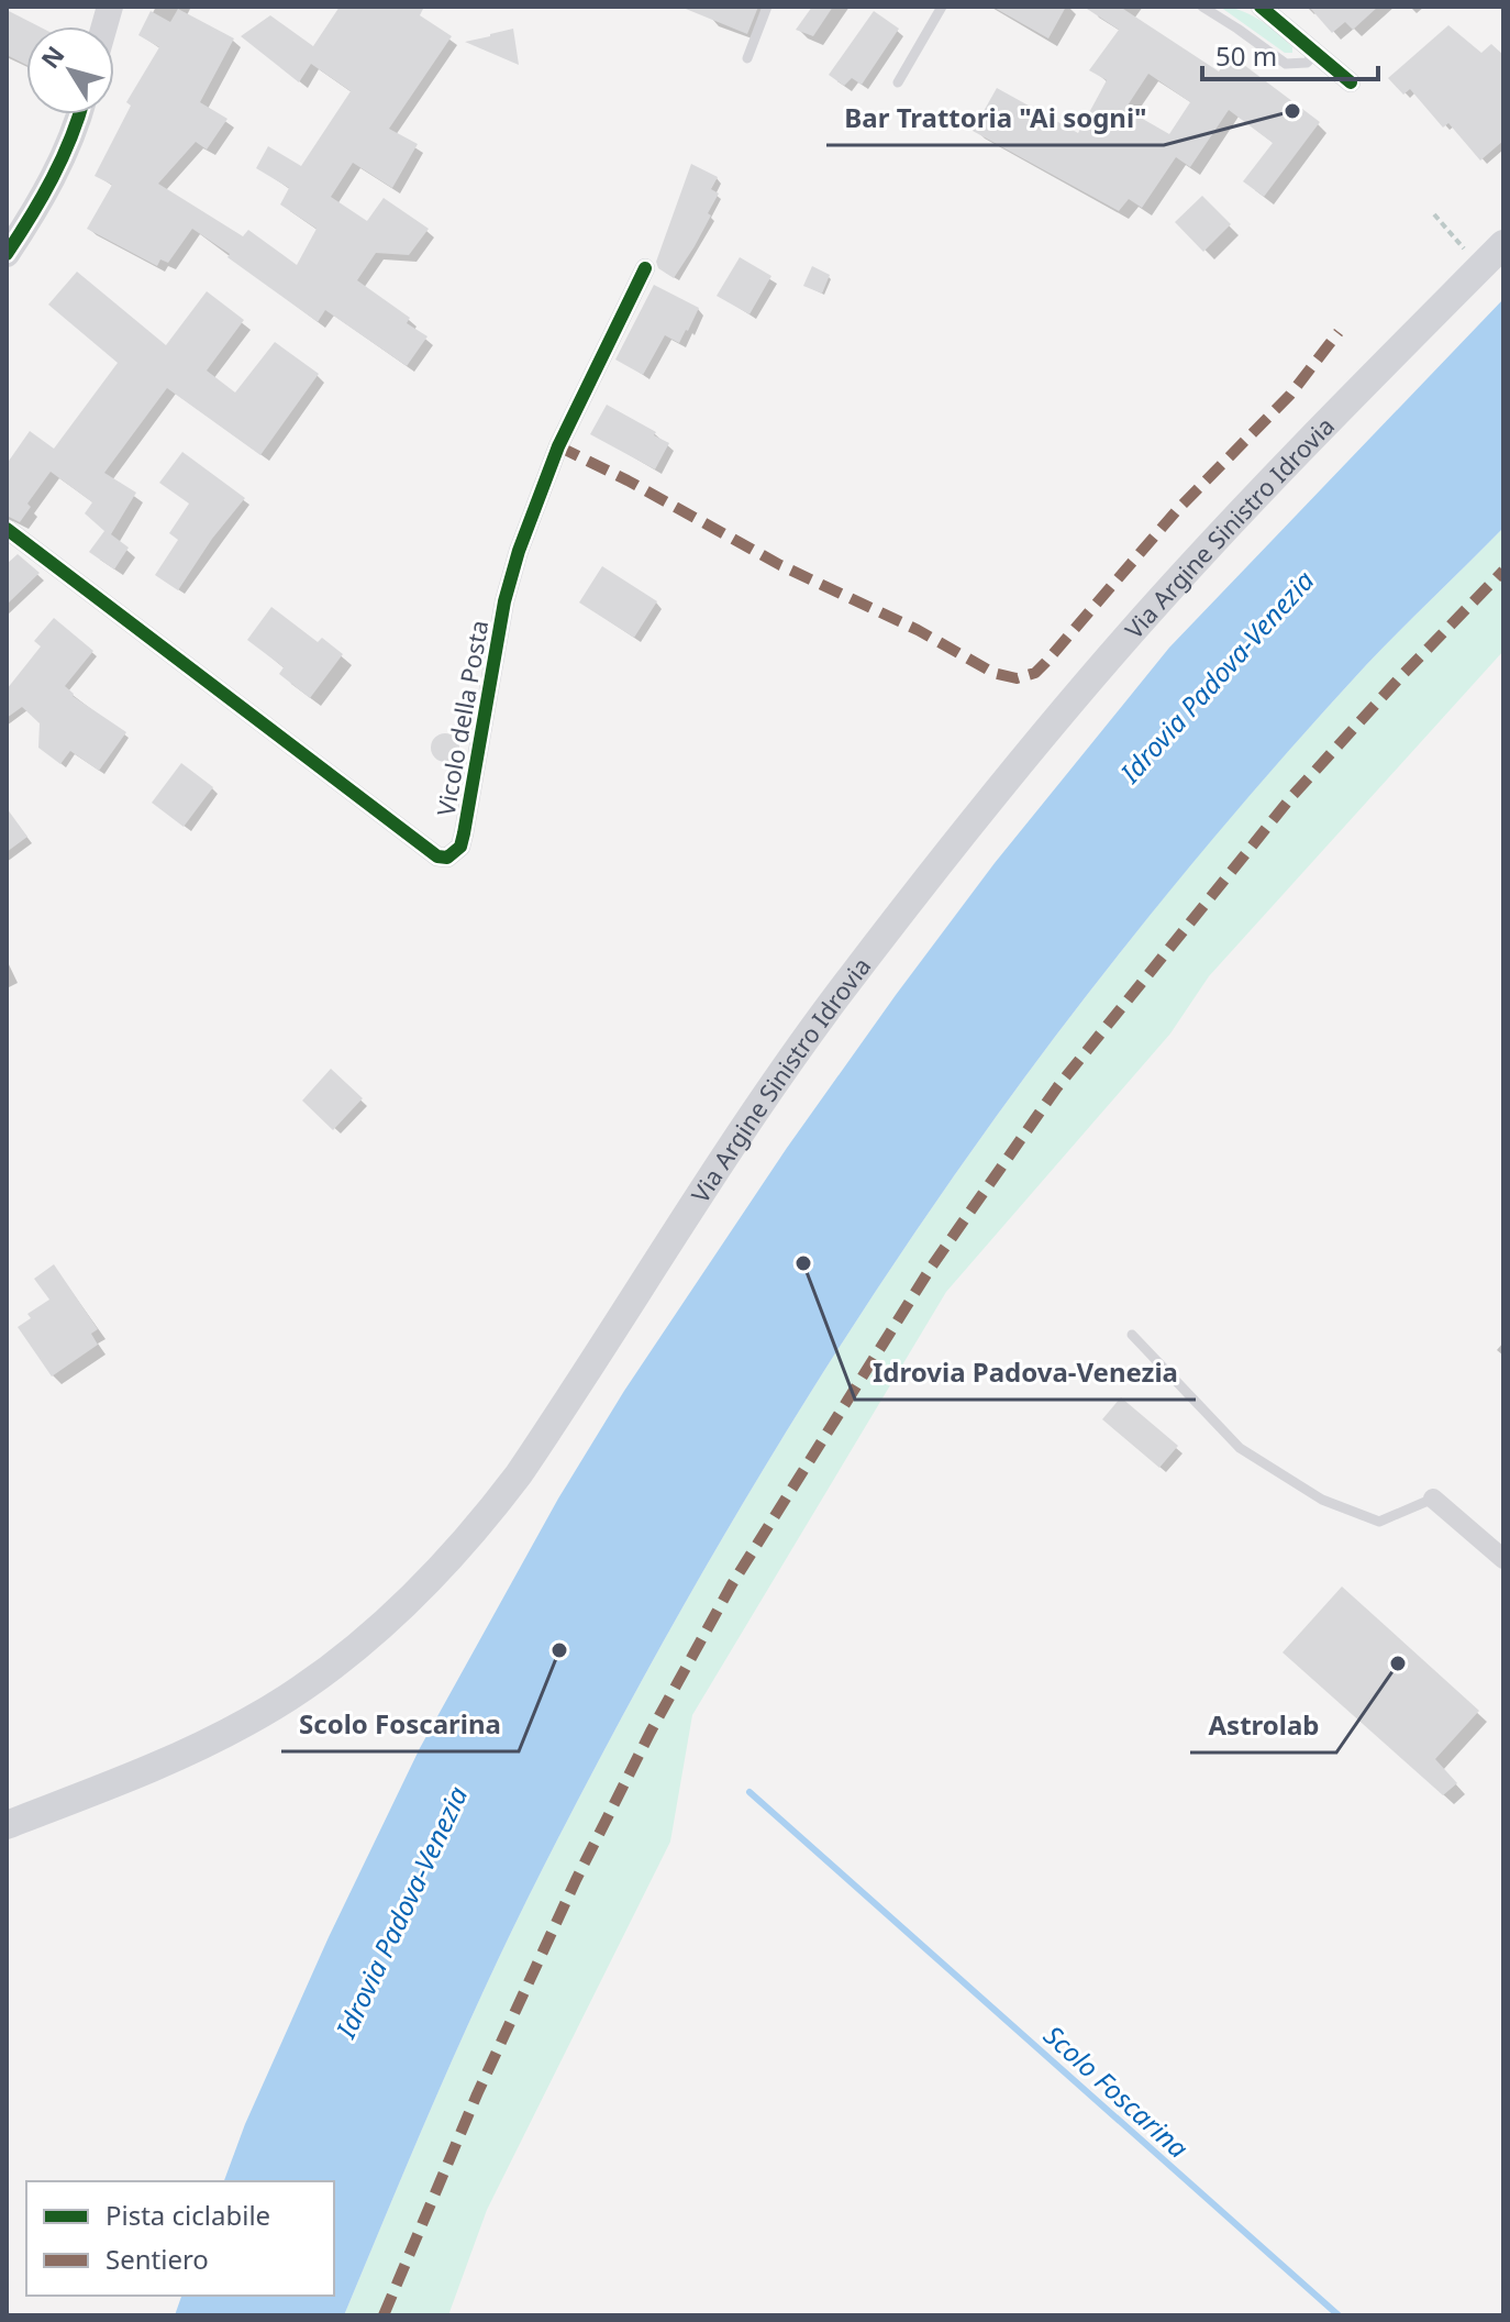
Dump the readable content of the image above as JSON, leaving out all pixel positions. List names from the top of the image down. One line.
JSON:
{"streets":{"main road":["Via Argine Sinistro Idrovia"],"street":["Vicolo della Posta"]},"water":["Idrovia Padova-Venezia","Scolo Foscarina"],"places":["Bar Trattoria \"Ai sogni\"","Idrovia Padova-Venezia","Scolo Foscarina","Astrolab"],"legend":["Pista ciclabile","Sentiero"],"scale_bar":"50 m","north":"top left"}
